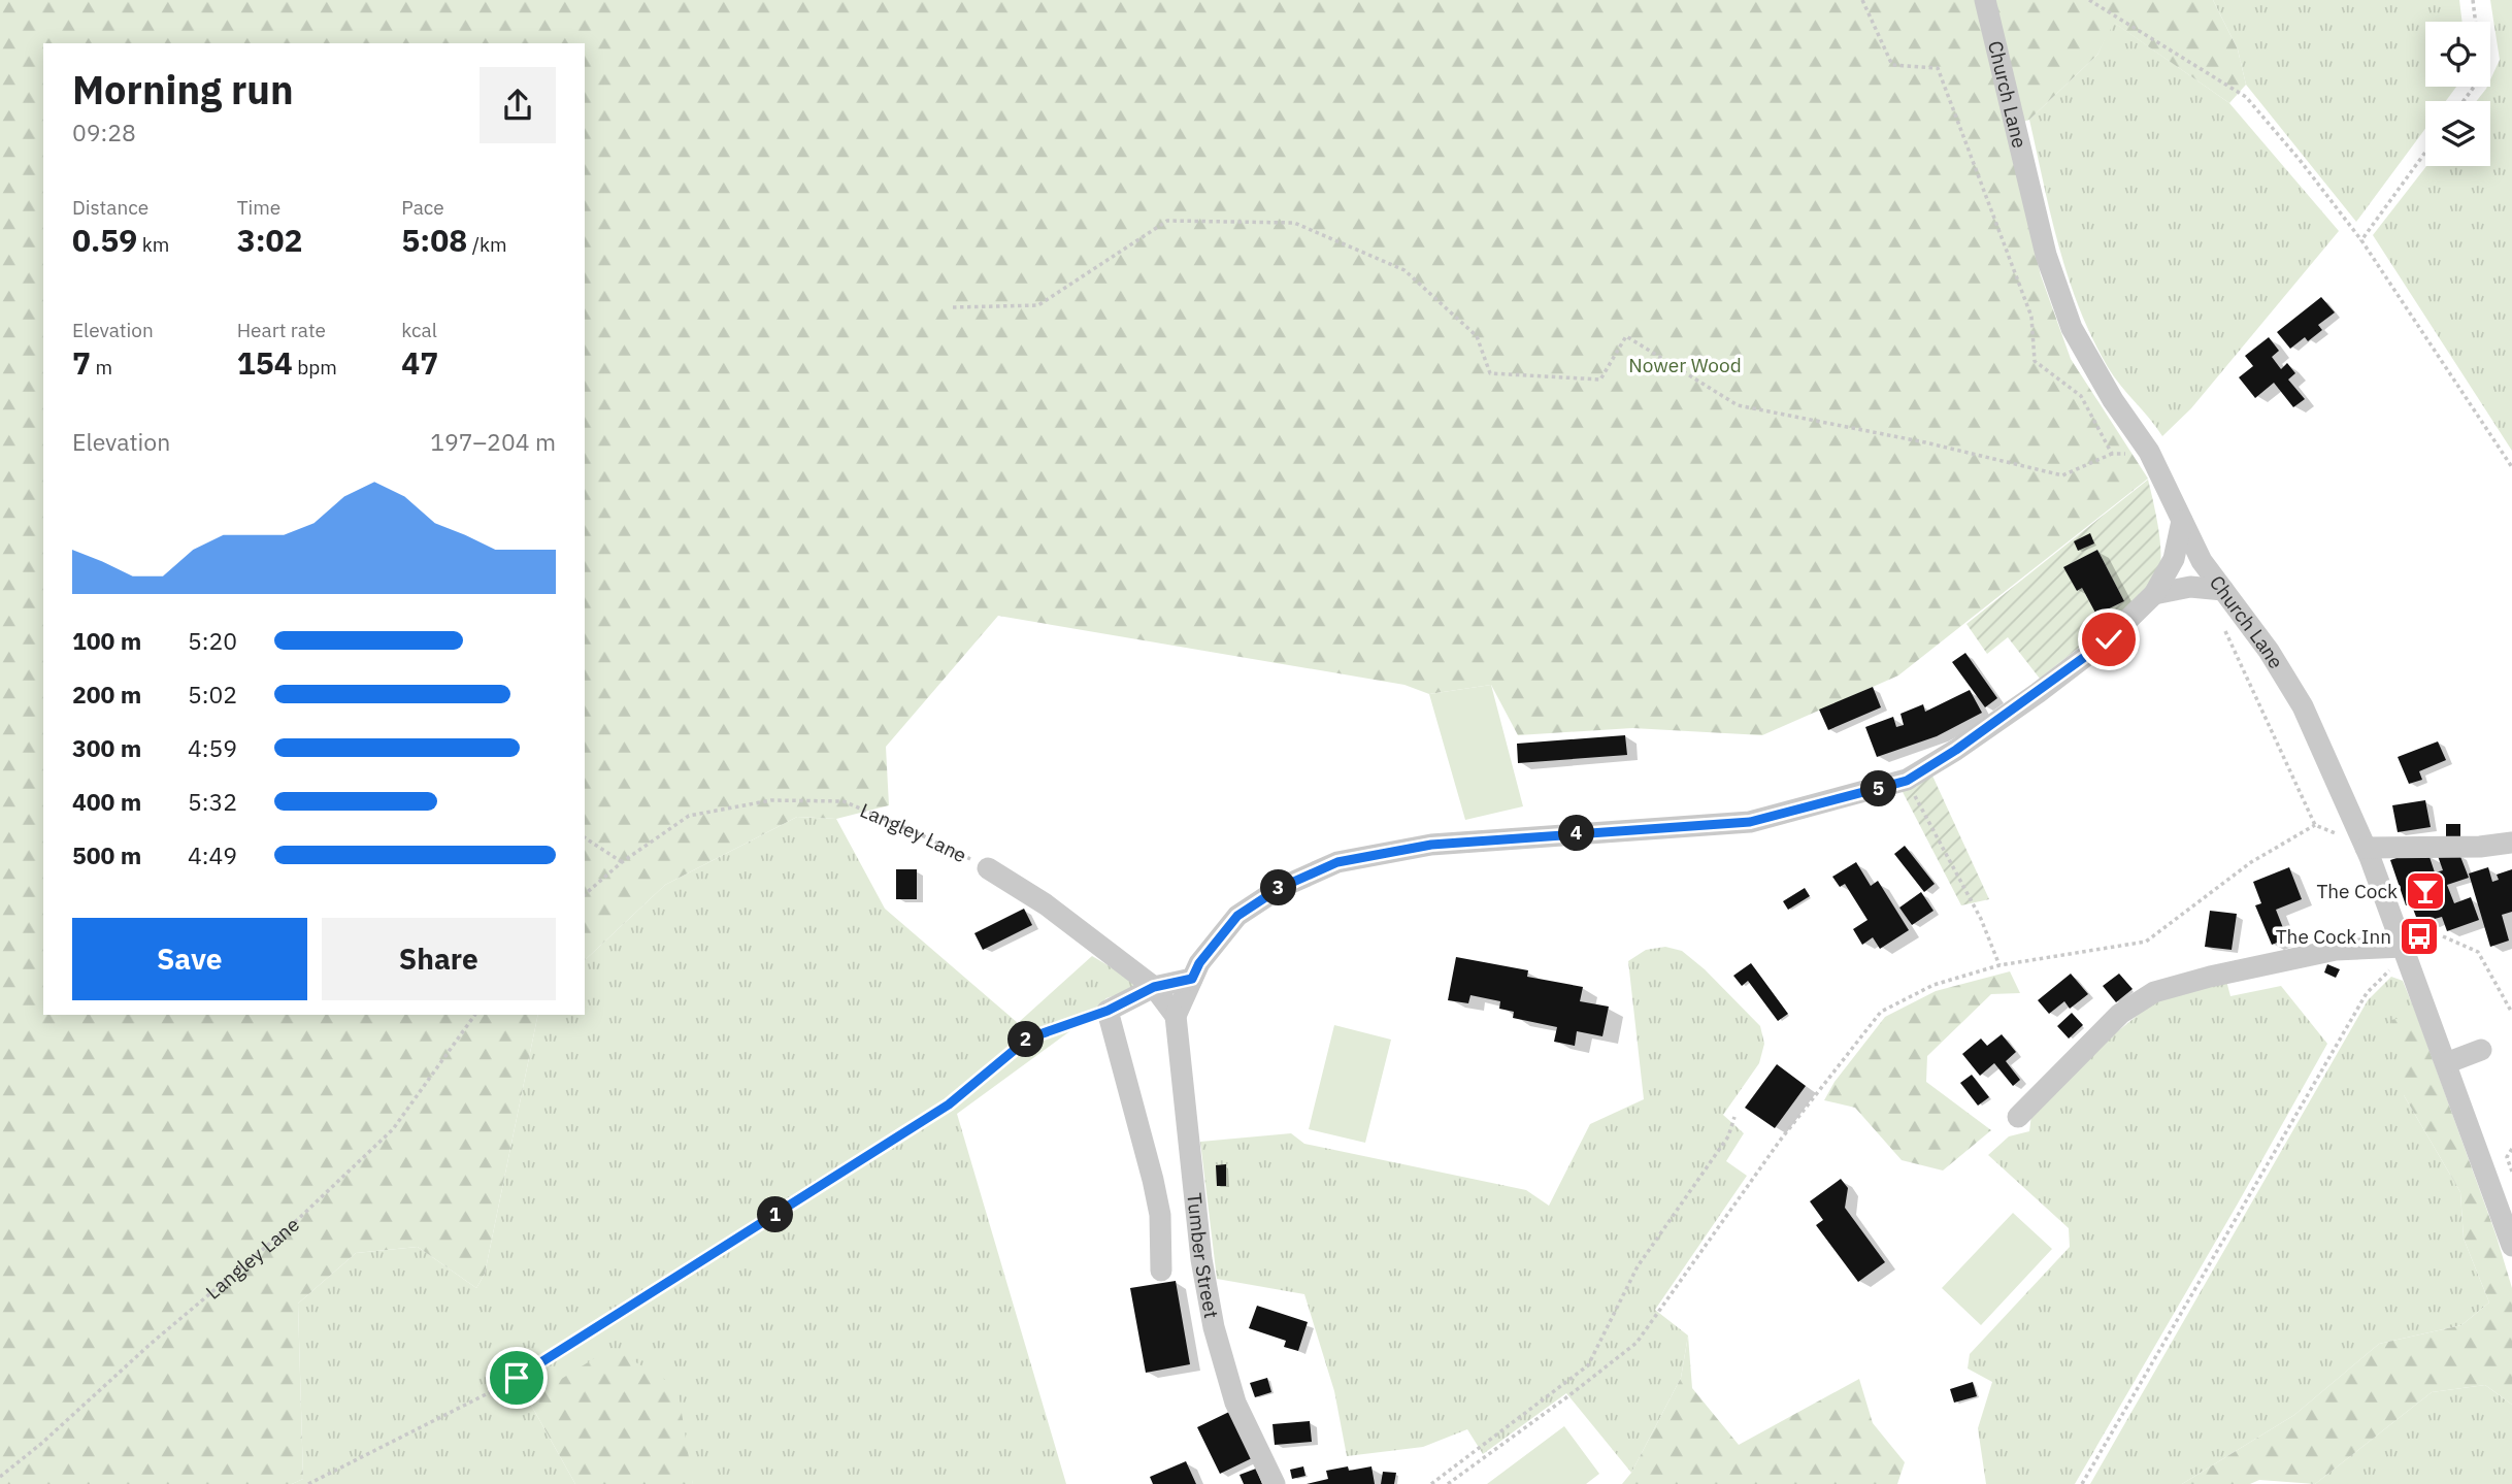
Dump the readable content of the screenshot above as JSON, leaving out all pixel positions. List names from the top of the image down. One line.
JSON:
{"streets":{"street":["Church Lane","Langley Lane","Tumber Street"]},"crossings":[["Langley Lane","Tumber Street"]],"parks":["Nower Wood"],"places":{"bar":["The Cock"],"bus stop":["The Cock Inn"]},"page":{"heading":["Morning run","09:28"],"stats":[["Distance","0.59 km"],["Time","3:02"],["Pace","5:08 /km"],["Elevation","7 m"],["Heart rate","154 bpm"],["kcal","47"]],"chart":["Elevation","197–204 m"],"list":[{"name":"100 m","note":"5:20"},{"name":"200 m","note":"5:02"},{"name":"300 m","note":"4:59"},{"name":"400 m","note":"5:32"},{"name":"500 m","note":"4:49"}],"pins":["5","4","3","2","1"],"buttons":["Save","Share"]}}
